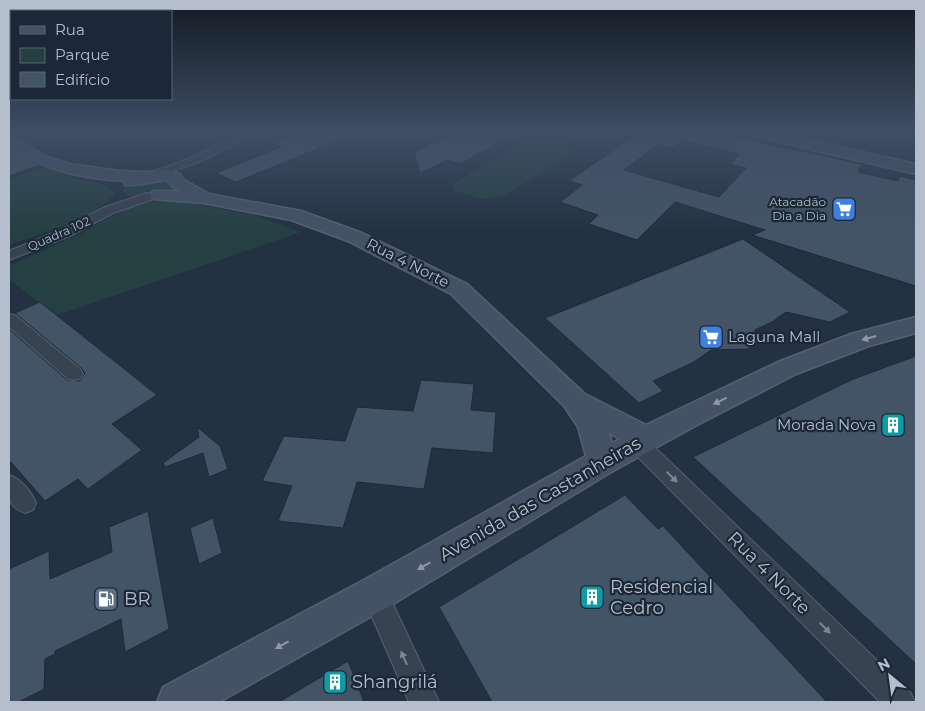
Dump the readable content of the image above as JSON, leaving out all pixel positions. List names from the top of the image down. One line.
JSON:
{"streets":{"street":["Quadra 102","Rua 4 Norte","Avenida das Castanheiras"]},"crossings":[["Quadra 102","Rua 4 Norte"],["Rua 4 Norte","Avenida das Castanheiras"]],"one_way":["Avenida das Castanheiras"],"places":{"supermarket":["Atacadão Dia a Dia","Laguna Mall"],"building":["Morada Nova","Residencial Cedro","Shangrilá"],"fuel station":["BR"]},"legend":["Rua","Parque","Edifício"],"north":"top left"}
